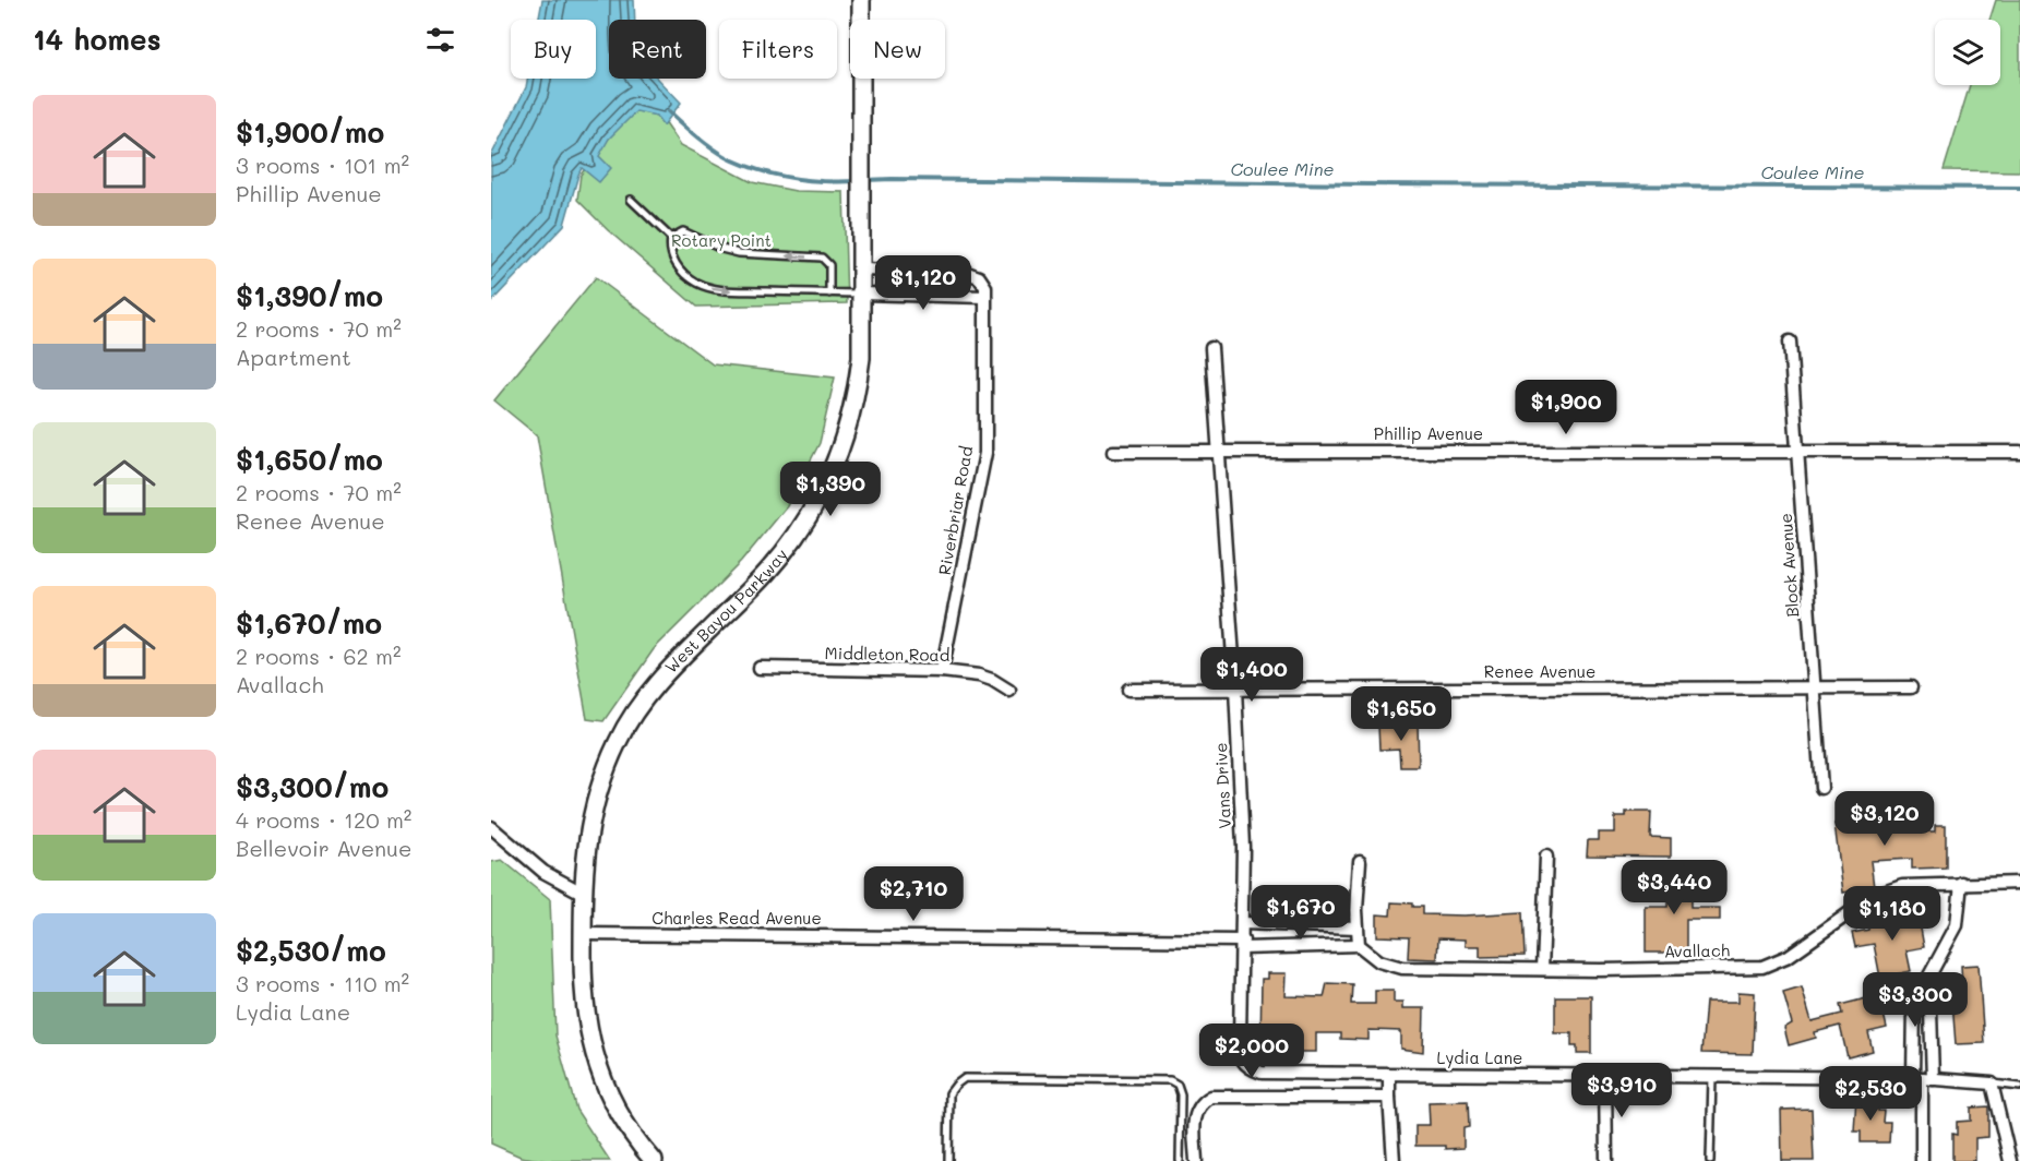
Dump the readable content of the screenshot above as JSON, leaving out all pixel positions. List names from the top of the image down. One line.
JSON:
{"streets":{"street":["Phillip Avenue","Riverbriar Road","Block Avenue","West Bayou Parkway","Middleton Road","Renee Avenue","Vans Drive","Charles Read Avenue","Avallach","Lydia Lane"]},"crossings":[["Phillip Avenue","Block Avenue"],["Phillip Avenue","Vans Drive"],["Riverbriar Road","West Bayou Parkway"],["Riverbriar Road","Middleton Road"],["Block Avenue","Renee Avenue"],["West Bayou Parkway","Charles Read Avenue"],["Renee Avenue","Vans Drive"],["Vans Drive","Charles Read Avenue"],["Vans Drive","Lydia Lane"]],"water":["Coulee Mine"],"parks":["Rotary Point"],"page":{"heading":"14 homes","chip":["Buy","Rent","Filters","New"],"list":[{"name":"$1,900/mo","note":"3 rooms · 101 m² · Phillip Avenue"},{"name":"$1,390/mo","note":"2 rooms · 70 m² · Apartment"},{"name":"$1,650/mo","note":"2 rooms · 70 m² · Renee Avenue"},{"name":"$1,670/mo","note":"2 rooms · 62 m² · Avallach"},{"name":"$3,300/mo","note":"4 rooms · 120 m² · Bellevoir Avenue"},{"name":"$2,530/mo","note":"3 rooms · 110 m² · Lydia Lane"}],"price":["$1,120","$1,900","$1,390","$1,400","$1,650","$3,120","$3,440","$2,710","$1,670","$1,180","$3,300","$2,000","$3,910","$2,530"]}}
